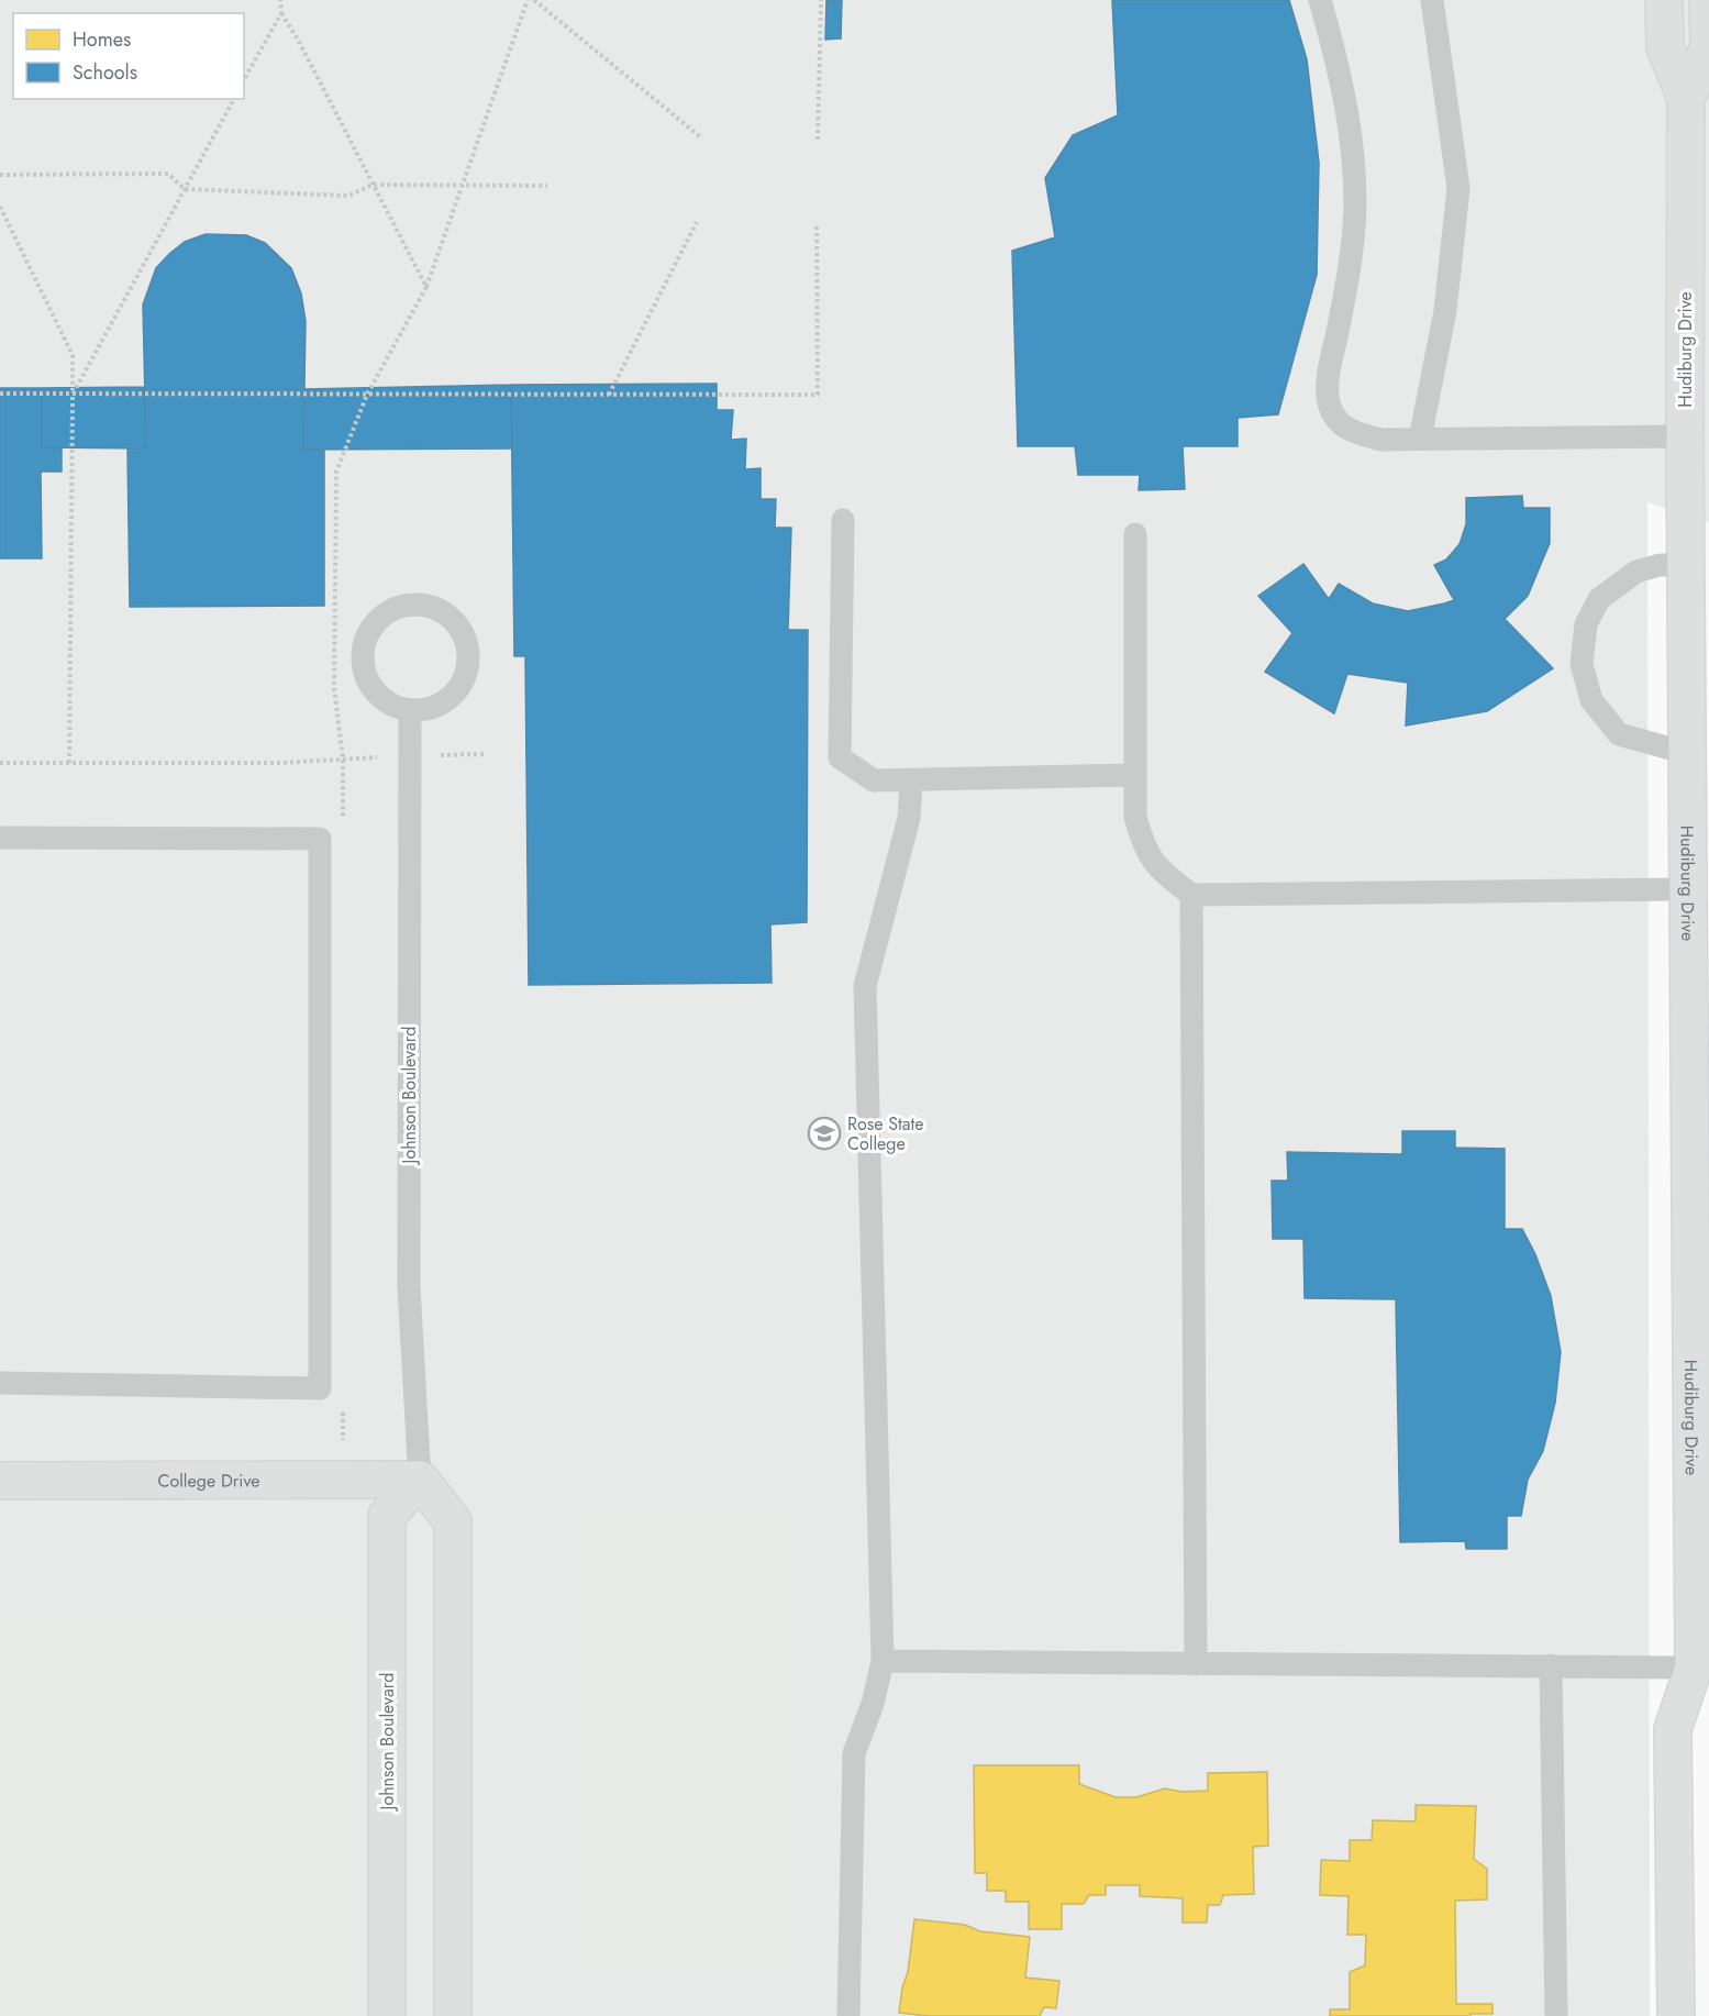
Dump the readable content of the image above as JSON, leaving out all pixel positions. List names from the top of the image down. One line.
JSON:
{"streets":{"street":["Hudiburg Drive","Johnson Boulevard","College Drive"]},"crossings":[["Johnson Boulevard","College Drive"]],"places":{"school or university":["Rose State College"]},"legend":["Homes","Schools"]}
